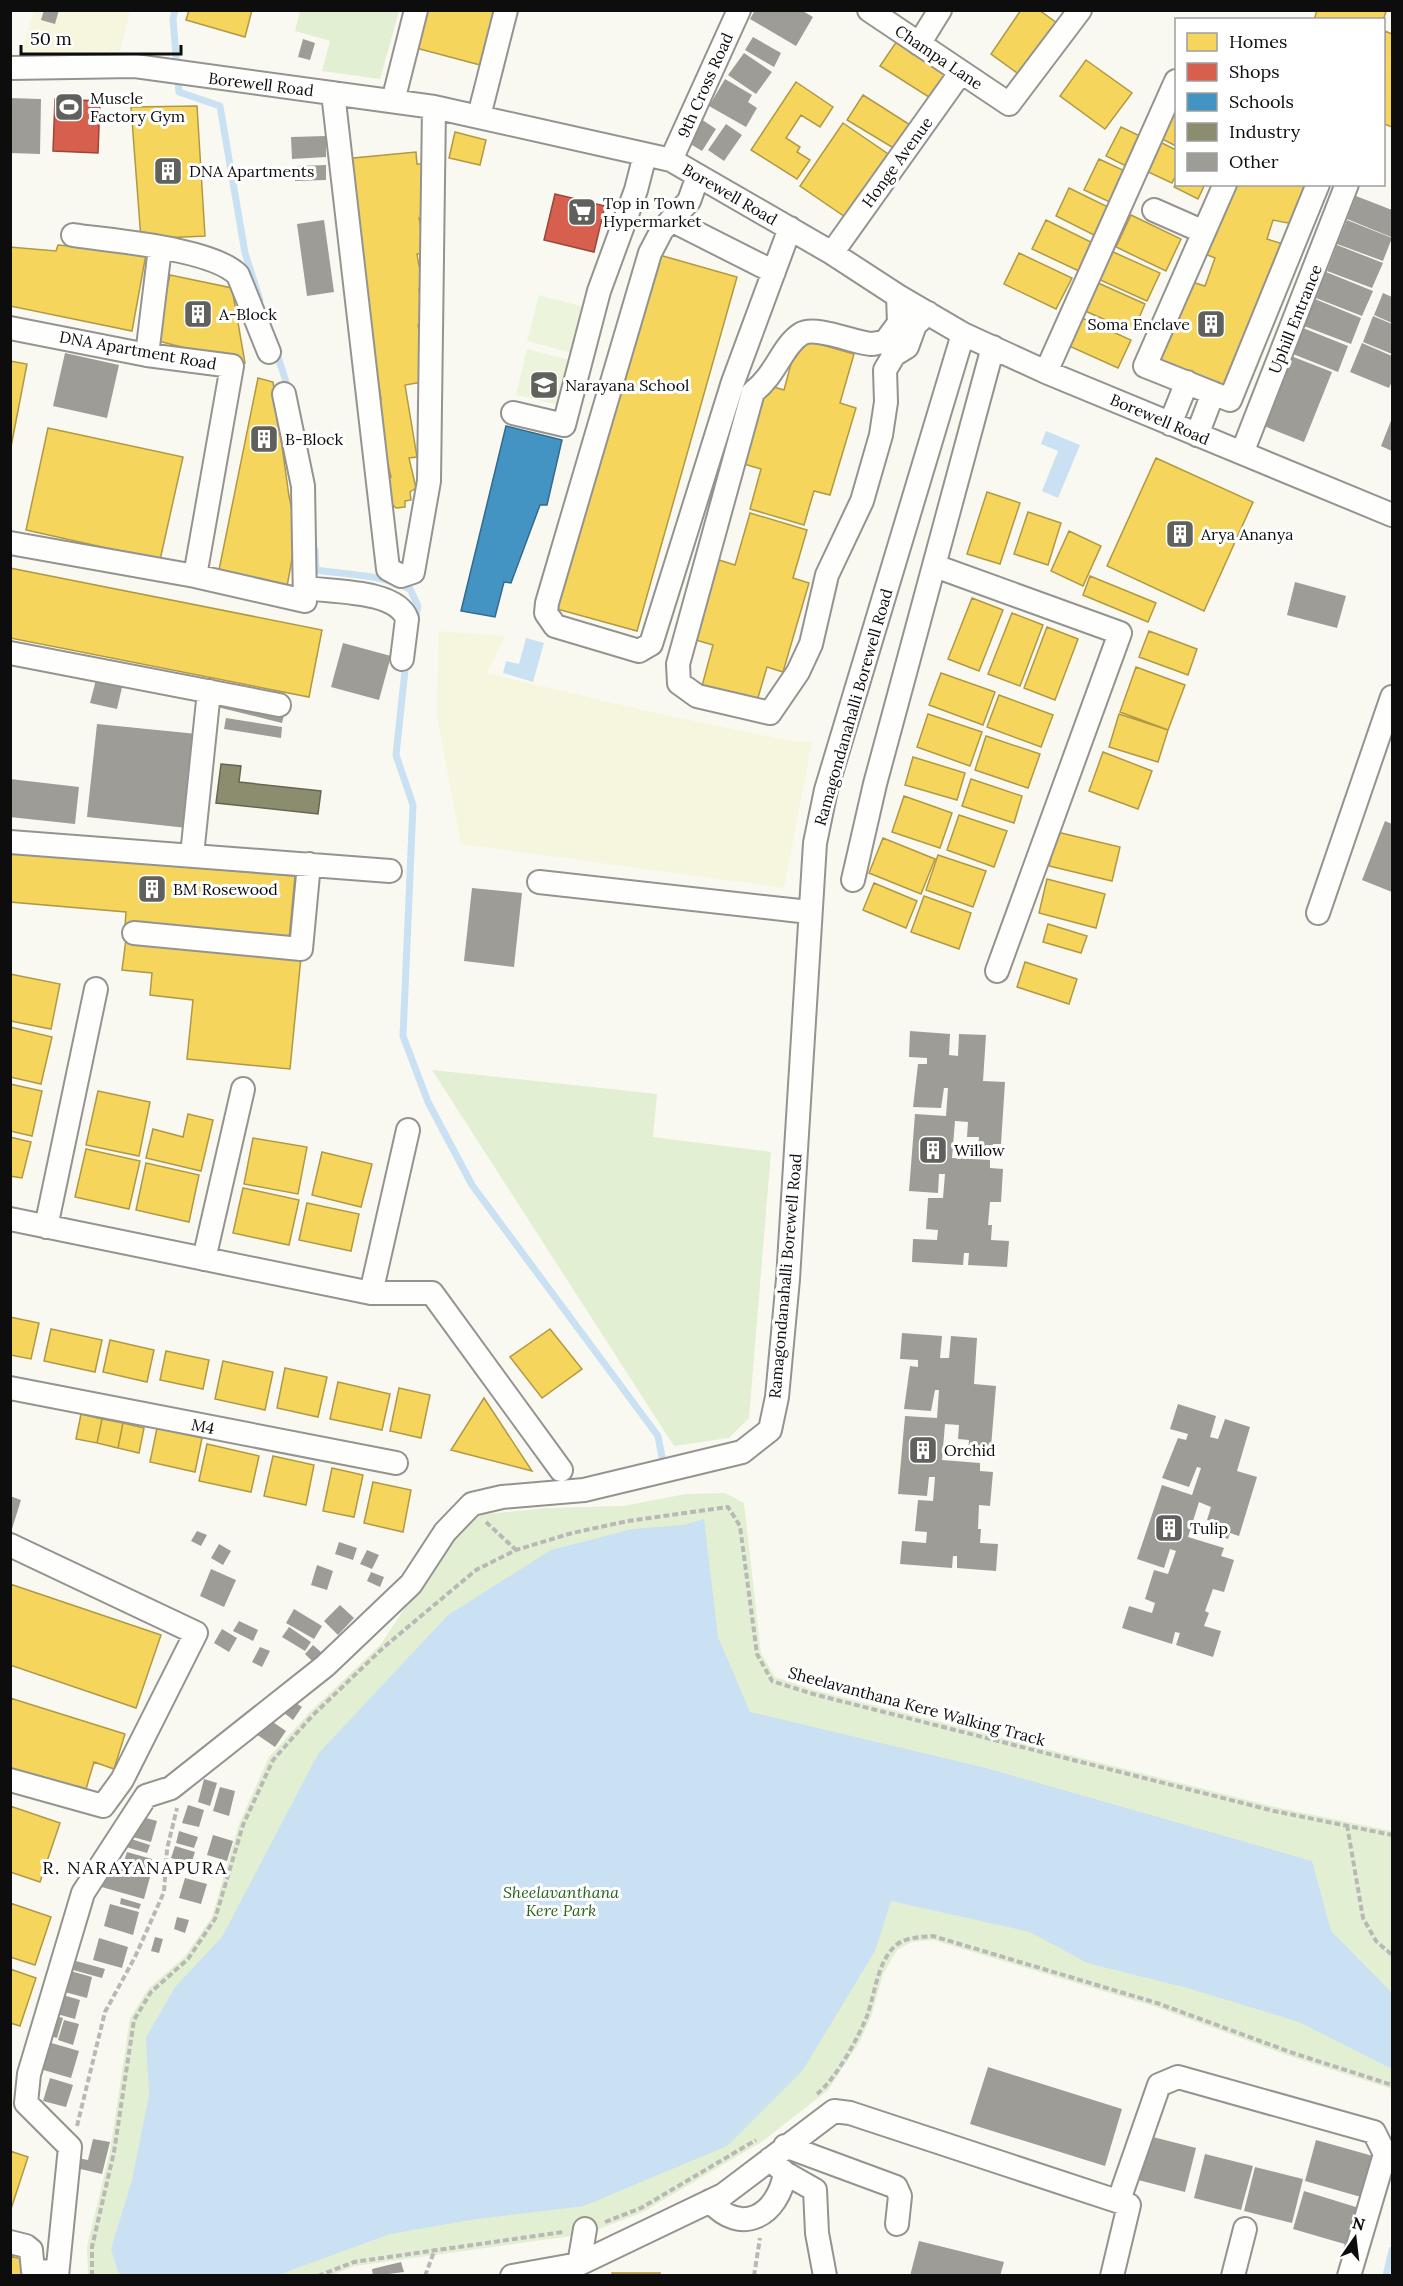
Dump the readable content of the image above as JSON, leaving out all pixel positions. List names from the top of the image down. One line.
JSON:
{"streets":{"street":["Champa Lane","Borewell Road","9th Cross Road","Honge Avenue","Uphill Entrance","DNA Apartment Road","Ramagondanahalli Borewell Road","M4"],"path":["Sheelavanthana Kere Walking Track"]},"crossings":[["Champa Lane","Honge Avenue"],["Borewell Road","9th Cross Road"],["Borewell Road","Honge Avenue"],["Borewell Road","Uphill Entrance"],["Borewell Road","Ramagondanahalli Borewell Road"]],"districts":["R. NARAYANAPURA"],"parks":["Sheelavanthana Kere Park"],"places":{"sports":["Muscle Factory Gym"],"building":["DNA Apartments","A-Block","Soma Enclave","B-Block","Arya Ananya","BM Rosewood","Willow","Orchid","Tulip"],"supermarket":["Top in Town Hypermarket"],"school or university":["Narayana School"]},"legend":["Homes","Shops","Schools","Industry","Other"],"scale_bar":"50 m","north":"top"}
